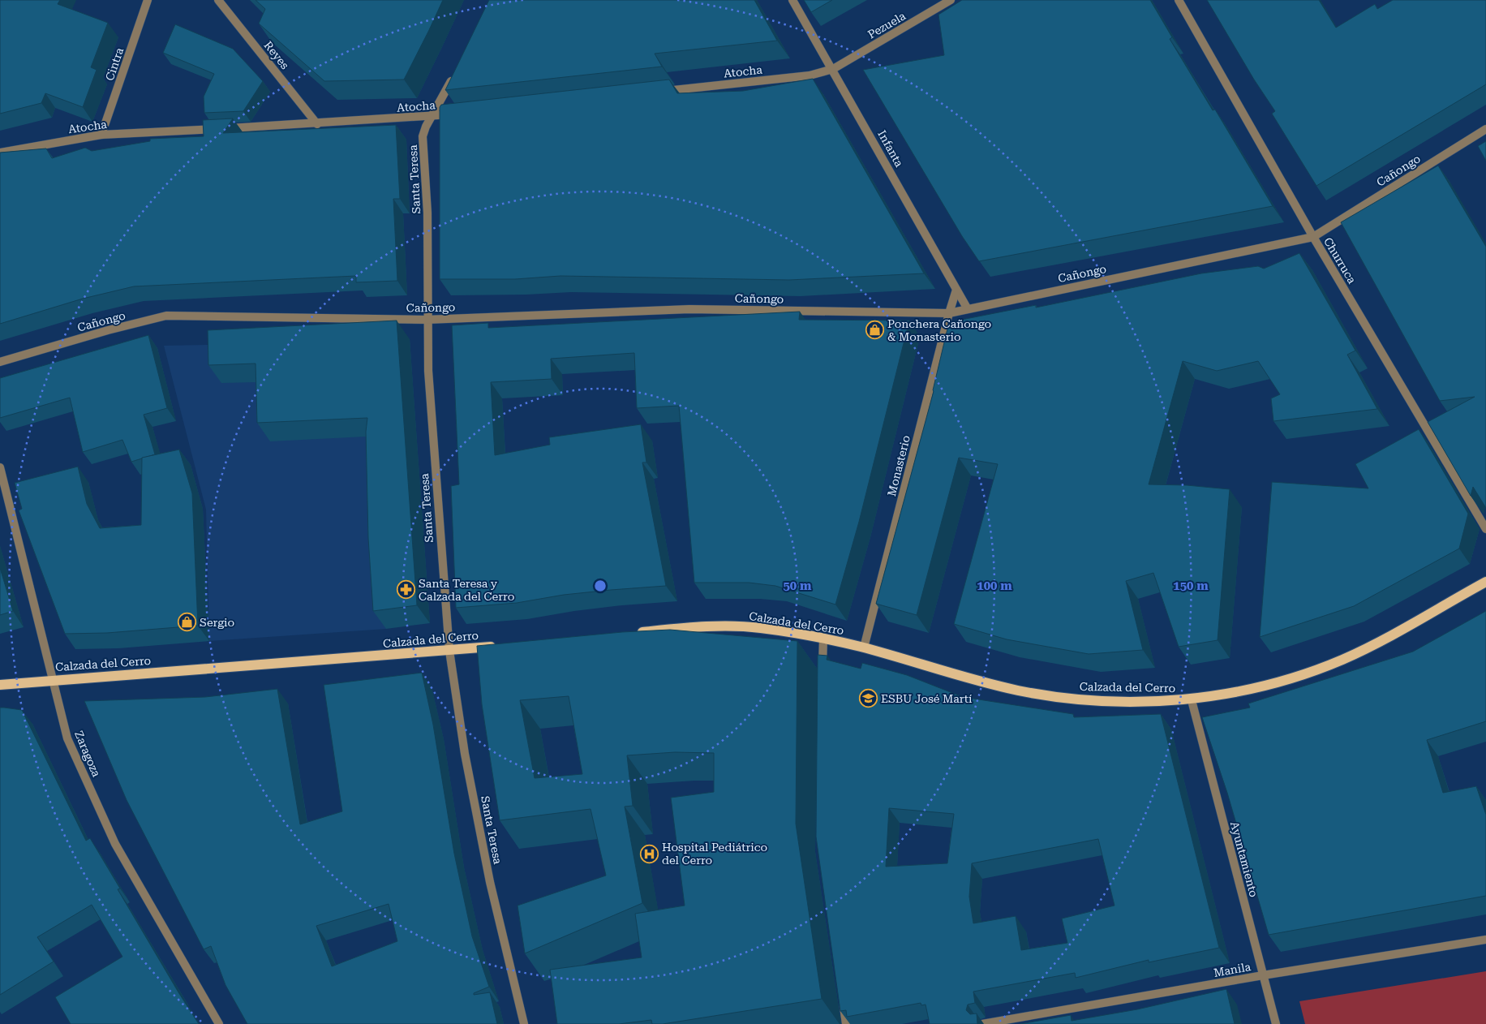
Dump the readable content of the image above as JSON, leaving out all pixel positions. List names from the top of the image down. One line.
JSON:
{"streets":{"main road":["Calzada del Cerro"],"street":["Pezuela","Reyes","Cintra","Atocha","Infanta","Cañongo","Santa Teresa","Churruca","Monasterio","Zaragoza","Ayuntamiento","Manila"]},"crossings":[["Pezuela","Atocha"],["Pezuela","Infanta"],["Reyes","Atocha"],["Cintra","Atocha"],["Atocha","Infanta"],["Atocha","Santa Teresa"],["Infanta","Cañongo"],["Infanta","Monasterio"],["Cañongo","Santa Teresa"],["Cañongo","Churruca"],["Cañongo","Monasterio"],["Santa Teresa","Calzada del Cerro"],["Monasterio","Calzada del Cerro"],["Calzada del Cerro","Zaragoza"],["Calzada del Cerro","Ayuntamiento"],["Ayuntamiento","Manila"]],"places":{"shop":["Ponchera Cañongo & Monasterio","Sergio"],"pharmacy":["Santa Teresa y Calzada del Cerro"],"school or university":["ESBU José Martí"],"hospital":["Hospital Pediátrico del Cerro"]},"rings":["50 m","100 m","150 m"]}
